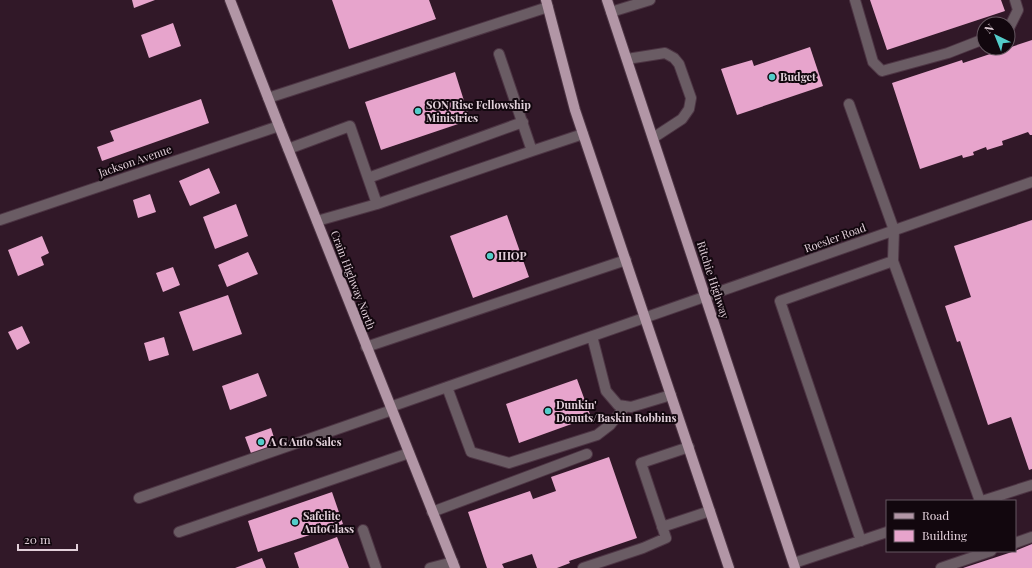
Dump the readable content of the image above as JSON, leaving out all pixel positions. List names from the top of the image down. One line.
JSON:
{"streets":{"main road":["Crain Highway North","Ritchie Highway"],"street":["Jackson Avenue","Roesler Road"]},"crossings":[["Jackson Avenue","Crain Highway North"],["Roesler Road","Crain Highway North"],["Roesler Road","Ritchie Highway"]],"places":["Budget","SON Rise Fellowship Ministries","IHOP","Dunkin' Donuts/Baskin Robbins","A G Auto Sales","Safelite AutoGlass"],"legend":["Road","Building"],"scale_bar":"20 m","north":"top left"}
